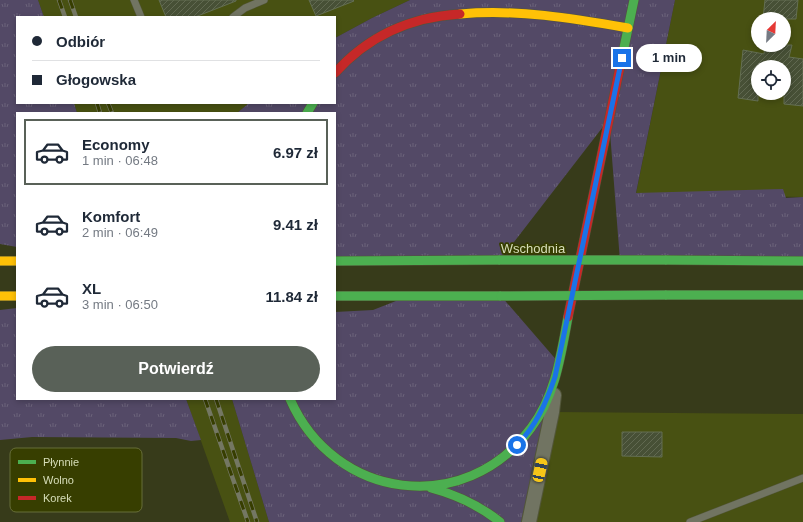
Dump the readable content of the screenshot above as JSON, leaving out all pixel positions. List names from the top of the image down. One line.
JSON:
{"streets":{"street":["Wschodnia"]},"legend":["Płynnie","Wolno","Korek"],"north":"top right","page":{"banner":["Odbiór","Głogowska"],"bubble":"1 min","list":[{"name":"Economy","note":"1 min · 06:48","value":"6.97 zł"},{"name":"Komfort","note":"2 min · 06:49","value":"9.41 zł"},{"name":"XL","note":"3 min · 06:50","value":"11.84 zł"}],"buttons":"Potwierdź"}}
